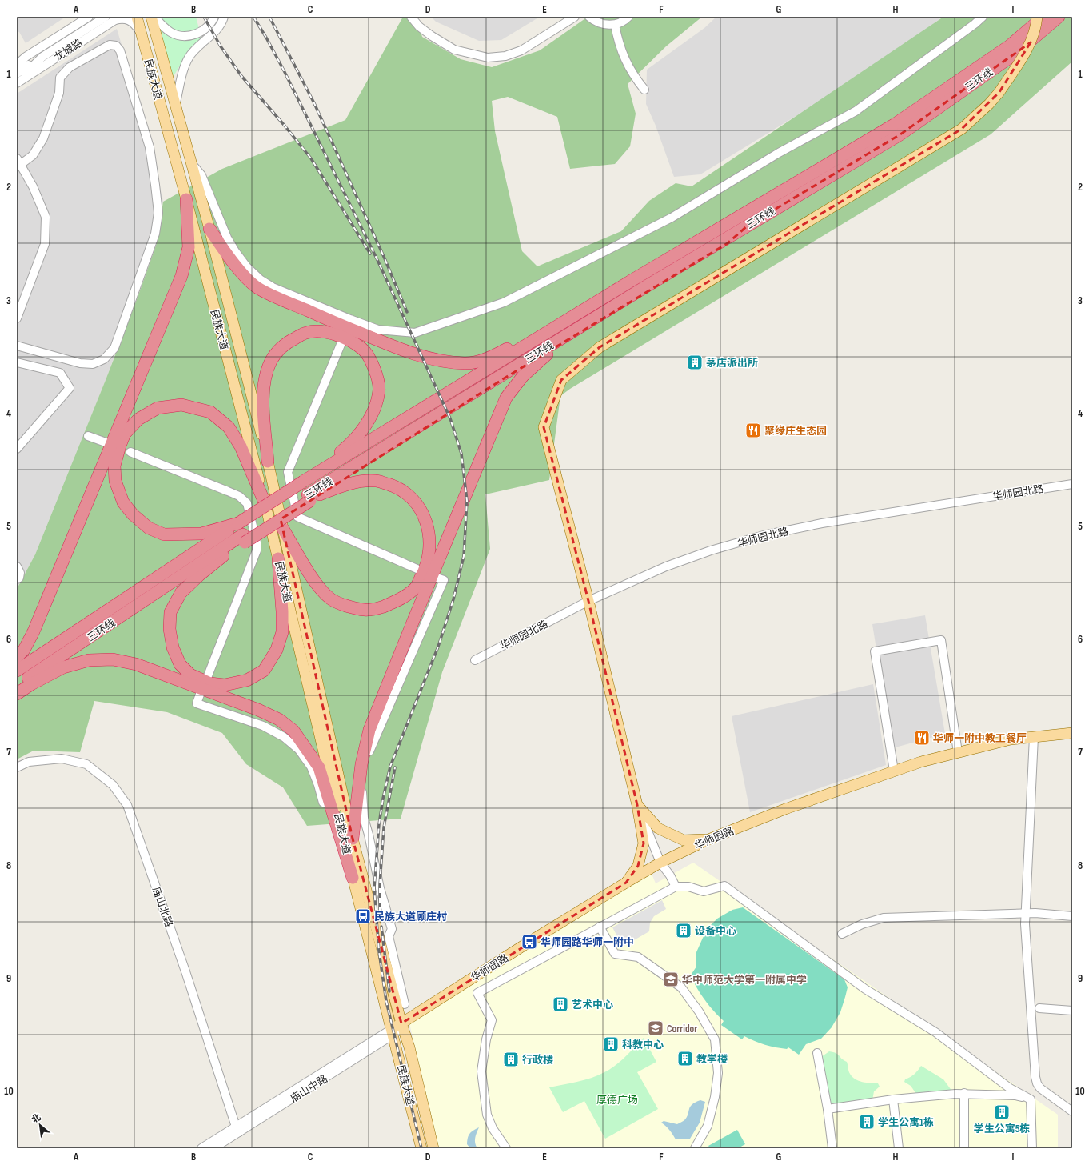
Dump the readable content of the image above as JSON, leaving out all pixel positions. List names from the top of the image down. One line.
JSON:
{"streets":{"highway":["三环线"],"main road":["民族大道","华师园路"],"street":["龙城路","华师园北路","庙山北路","庙山中路"]},"crossings":[["民族大道","华师园路"],["民族大道","庙山中路"],["华师园路","庙山中路"],["庙山北路","庙山中路"]],"parks":["厚德广场"],"places":{"building":["茅店派出所","设备中心","艺术中心","科教中心","教学楼","行政楼","学生公寓5栋","学生公寓1栋"],"restaurant":["聚缘庄生态园","华师一附中教工餐厅"],"bus stop":["民族大道顾庄村","华师园路华师一附中"],"school or university":["华中师范大学第一附属中学","Corridor"]},"north":"top left","grid":{"columns":["A","B","C","D","E","F","G","H","I"],"rows":["1","2","3","4","5","6","7","8","9","10"]}}
